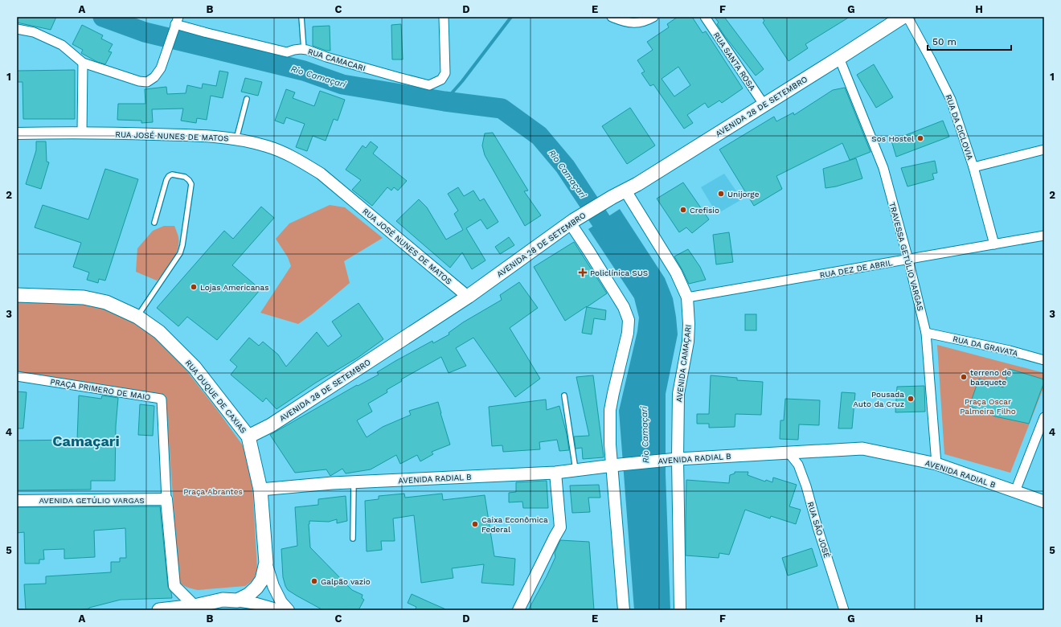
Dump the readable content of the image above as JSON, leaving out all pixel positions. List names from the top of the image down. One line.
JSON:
{"streets":{"main road":["AVENIDA 28 DE SETEMBRO","RUA DUQUE DE CAXIAS","AVENIDA RADIAL B"],"street":["RUA CAMACARI","RUA SANTA ROSA","RUA DA CICLOVIA","RUA JOSÉ NUNES DE MATOS","TRAVESSA GETÚLIO VARGAS","RUA DEZ DE ABRIL","RUA DA GRAVATA","AVENIDA CAMAÇARI","PRAÇA PRIMERO DE MAIO","AVENIDA GETÚLIO VARGAS","RUA SÃO JOSÉ"]},"crossings":[["RUA SANTA ROSA","AVENIDA 28 DE SETEMBRO"],["AVENIDA 28 DE SETEMBRO","RUA JOSÉ NUNES DE MATOS"],["AVENIDA 28 DE SETEMBRO","TRAVESSA GETÚLIO VARGAS"],["AVENIDA 28 DE SETEMBRO","AVENIDA CAMAÇARI"],["AVENIDA 28 DE SETEMBRO","RUA DUQUE DE CAXIAS"],["RUA DA CICLOVIA","RUA DEZ DE ABRIL"],["TRAVESSA GETÚLIO VARGAS","RUA DEZ DE ABRIL"],["TRAVESSA GETÚLIO VARGAS","RUA DA GRAVATA"],["TRAVESSA GETÚLIO VARGAS","AVENIDA RADIAL B"],["RUA DEZ DE ABRIL","AVENIDA CAMAÇARI"],["AVENIDA CAMAÇARI","AVENIDA RADIAL B"],["PRAÇA PRIMERO DE MAIO","AVENIDA GETÚLIO VARGAS"],["RUA DUQUE DE CAXIAS","AVENIDA RADIAL B"],["AVENIDA RADIAL B","RUA SÃO JOSÉ"]],"districts":["Camaçari"],"water":["Rio Camaçari"],"parks":["Praça Oscar Palmeira Filho","Praça Abrantes"],"places":{"other":["Sos Hostel","Unijorge","Crefisio","Lojas Americanas","terreno de basquete","Pousada Auto da Cruz","Caixa Econômica Federal","Galpão vazio"],"health":["Policlínica SUS"]},"scale_bar":"50 m","grid":{"columns":["A","B","C","D","E","F","G","H"],"rows":["1","2","3","4","5"]}}
